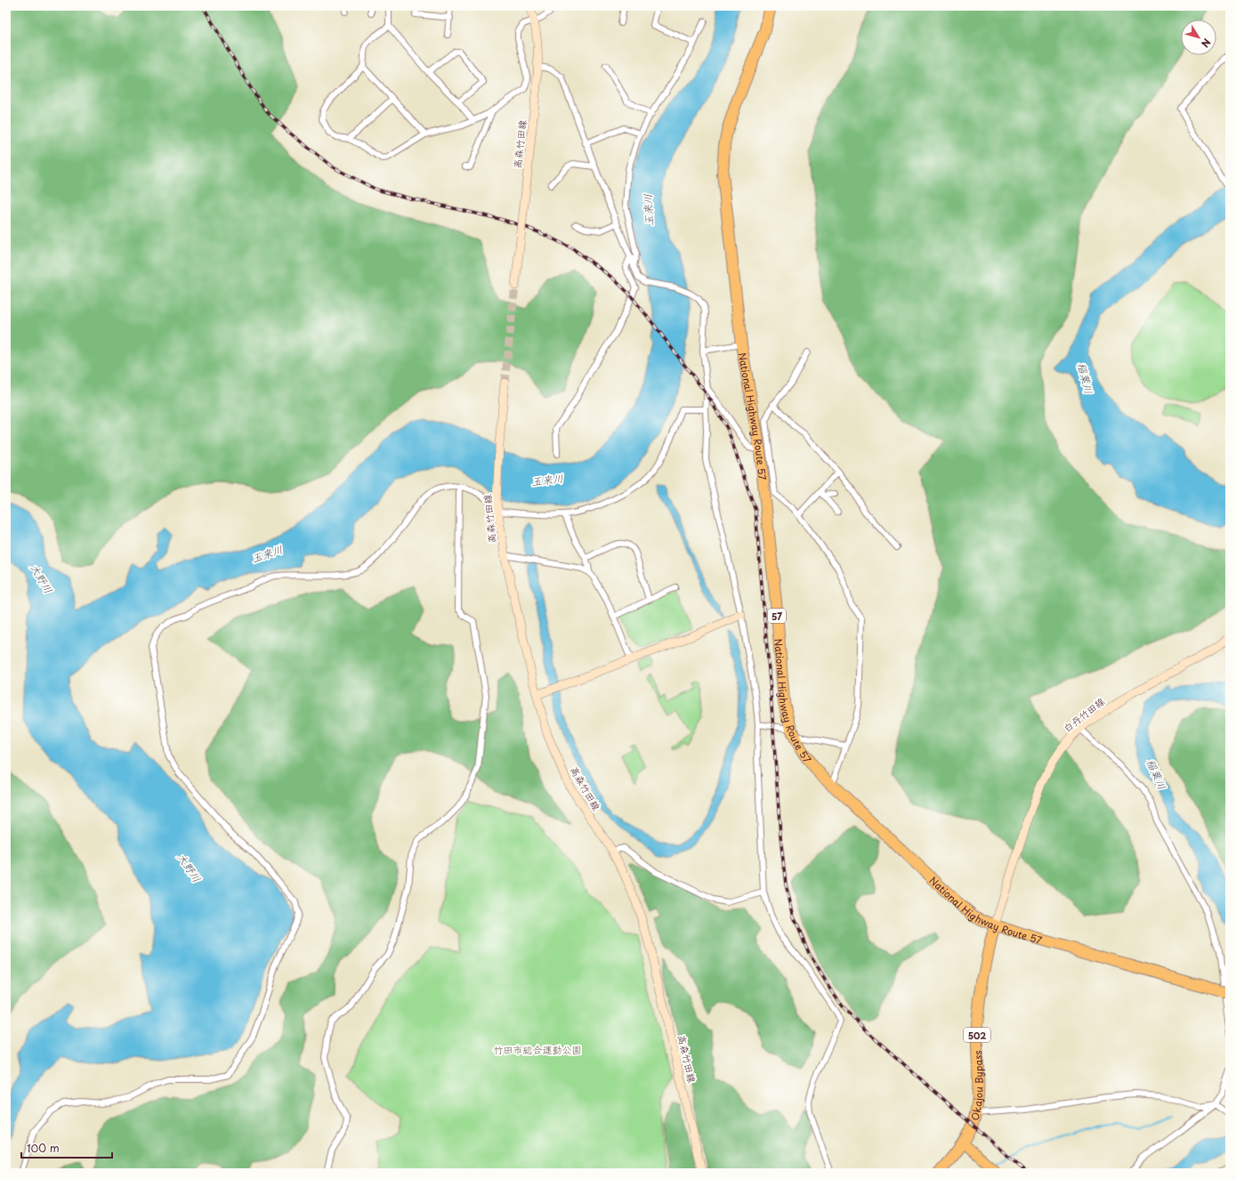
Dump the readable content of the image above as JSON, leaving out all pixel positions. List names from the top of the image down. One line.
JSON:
{"streets":{"highway":["National Highway Route 57","57","502","Okajou Bypass"],"main road":["高森竹田線","白丹竹田線"]},"crossings":[["National Highway Route 57","白丹竹田線"],["National Highway Route 57","Okajou Bypass"],["白丹竹田線","Okajou Bypass"]],"water":["玉来川","稲葉川","大野川"],"parks":["竹田市総合運動公園"],"scale_bar":"100 m","north":"bottom right"}
